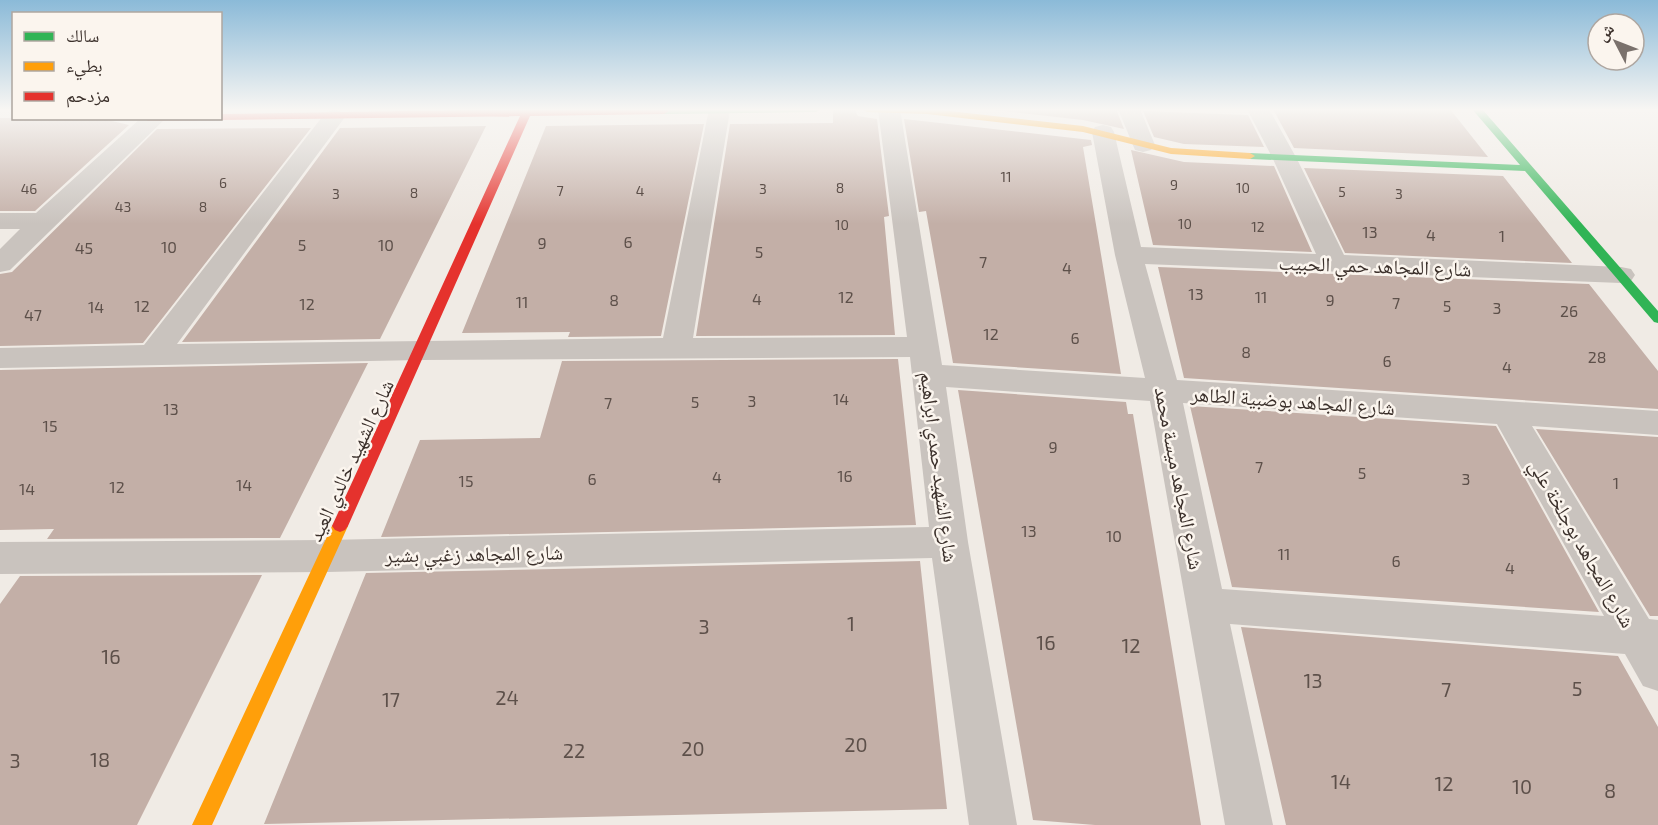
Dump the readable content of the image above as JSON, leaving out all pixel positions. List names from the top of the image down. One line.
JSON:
{"streets":{"street":["شارع المجاهد حمي الحبيب","شارع المجاهد بوضبية الطاهر","شارع الشهيد خالدي العيد","شارع الشهيد حمدي ابراهيم","شارع المجاهد ميسة محمد","شارع المجاهد بوجلخة علي","شارع المجاهد زغبي بشير"]},"crossings":[["شارع المجاهد حمي الحبيب","شارع المجاهد ميسة محمد"],["شارع المجاهد بوضبية الطاهر","شارع الشهيد خالدي العيد"],["شارع المجاهد بوضبية الطاهر","شارع الشهيد حمدي ابراهيم"],["شارع المجاهد بوضبية الطاهر","شارع المجاهد ميسة محمد"],["شارع المجاهد بوضبية الطاهر","شارع المجاهد بوجلخة علي"],["شارع الشهيد خالدي العيد","شارع المجاهد زغبي بشير"],["شارع الشهيد حمدي ابراهيم","شارع المجاهد زغبي بشير"]],"house_numbers":["11","6","9","8","10","46","3","7","4","5","8","3","3","43","8","10","10","12","13","4","1","6","9","5","10","10","45","5","7","4","13","12","11","4","8","9","11","7","12","12","5","14","3","26","47","12","6","8","28","6","4","14","3","5","7","13","15","9","7","5","16","4","6","3","15","1","14","12","14","13","10","11","6","4","1","3","16","12","16","13","5","7","24","17","20","20","22","18","3","14","12","10","8"],"legend":["سالك","بطيء","مزدحم"],"north":"top left"}
